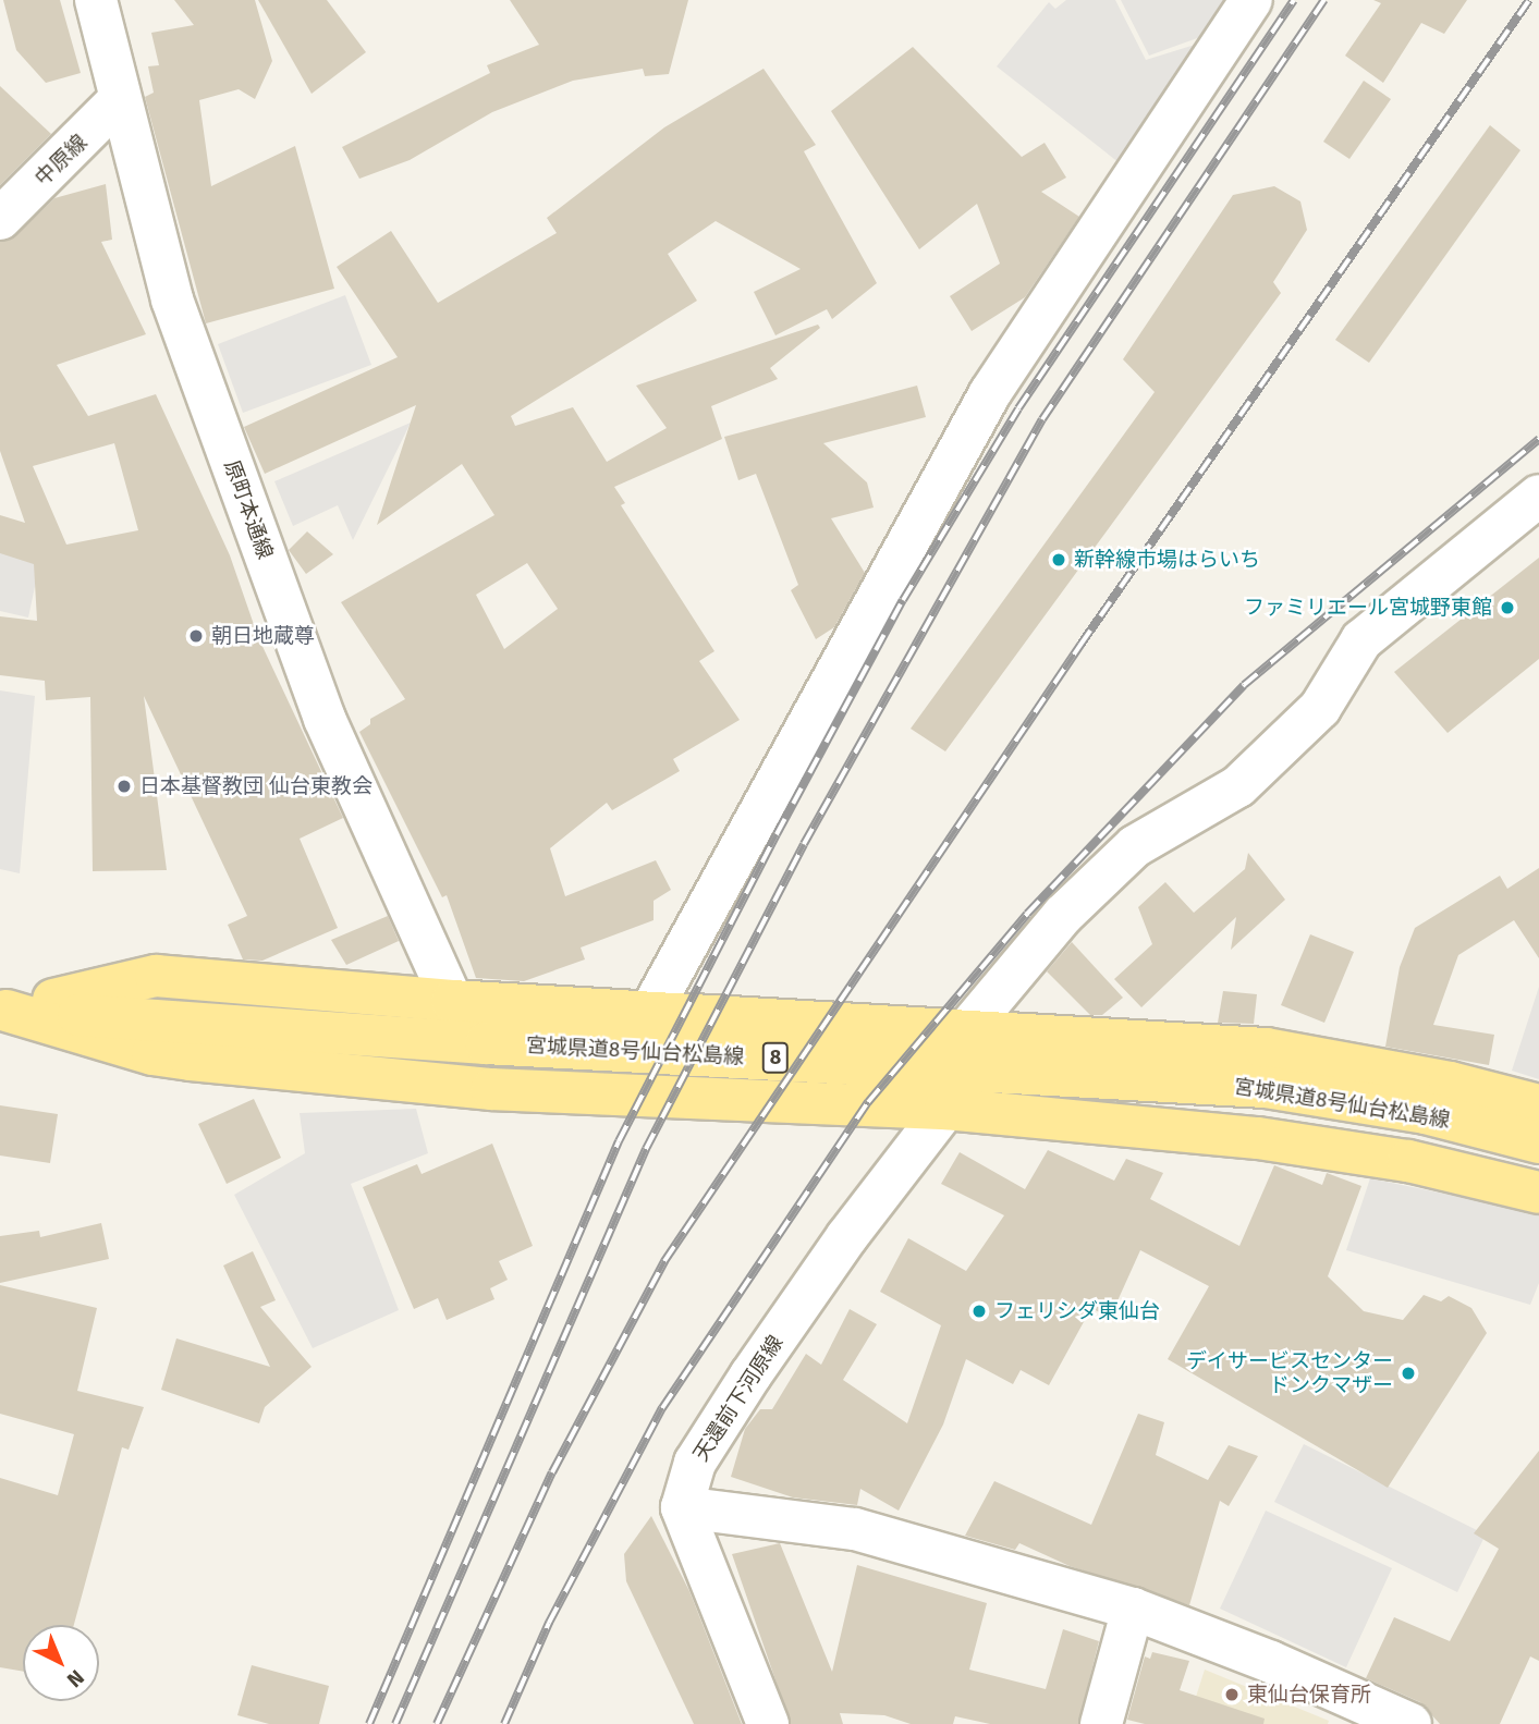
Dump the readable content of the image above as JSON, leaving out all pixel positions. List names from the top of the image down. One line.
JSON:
{"streets":{"main road":["宮城県道8号仙台松島線","8"],"street":["中原線","原町本通線","天還前下河原線"]},"crossings":[["中原線","原町本通線"]],"places":["新幹線市場はらいち","ファミリエール宮城野東館","朝日地蔵尊","日本基督教団 仙台東教会","フェリシダ東仙台","デイサービスセンター ドンクマザー","東仙台保育所"],"north":"bottom right"}
